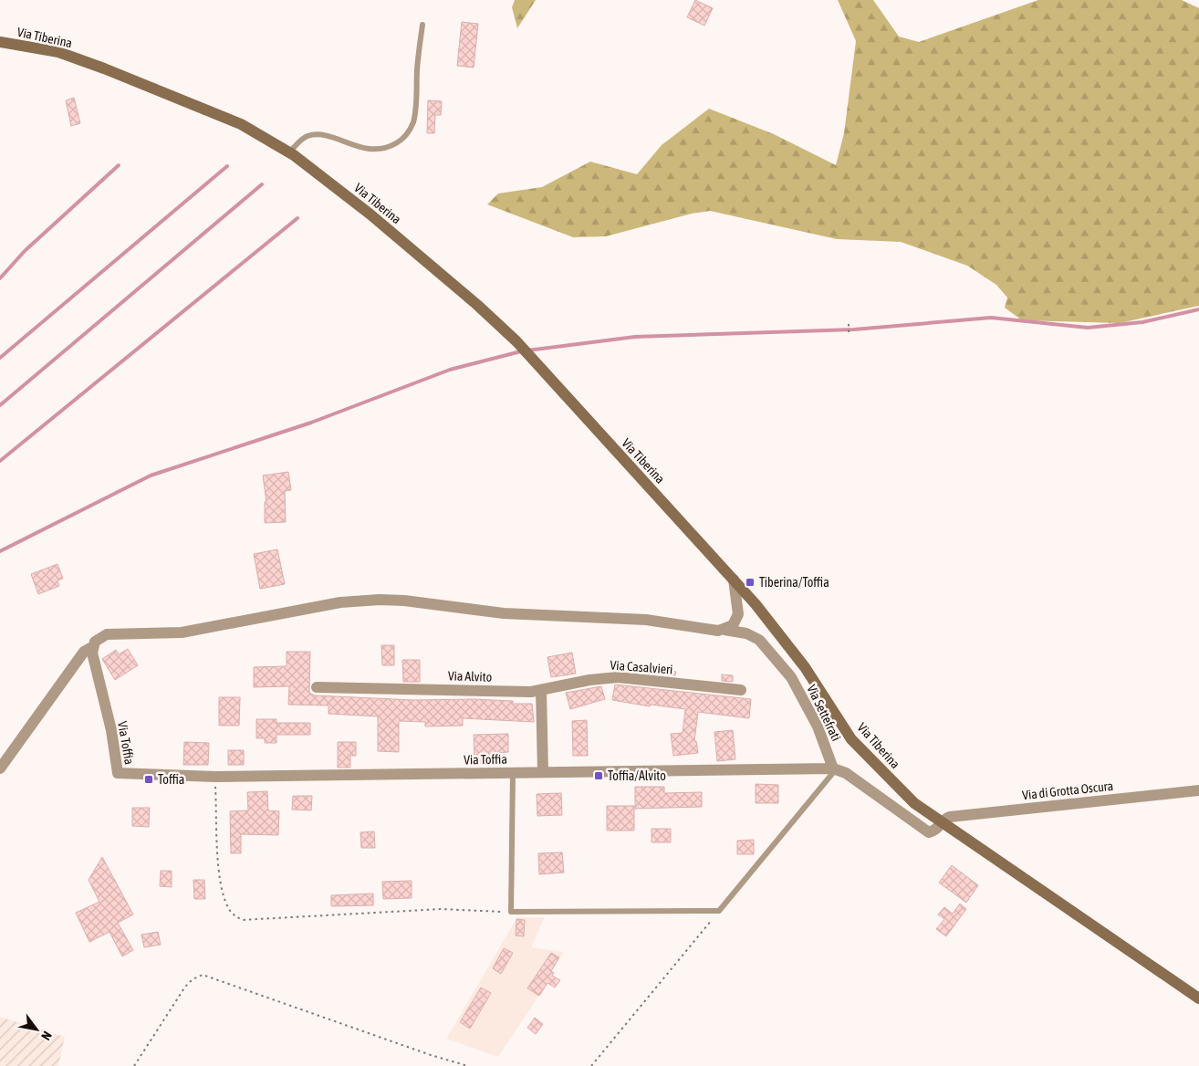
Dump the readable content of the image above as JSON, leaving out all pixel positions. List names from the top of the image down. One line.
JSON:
{"streets":{"main road":["Via Tiberina"],"street":["Via Casalvieri","Via Alvito","Via Settefrati","Via Toffia","Via di Grotta Oscura"]},"crossings":[["Via Tiberina","Via di Grotta Oscura"],["Via Casalvieri","Via Alvito"],["Via Settefrati","Via Toffia"]],"places":{"transit":["Tiberina/Toffia","Toffia/Alvito","Toffia"]},"north":"bottom right"}
